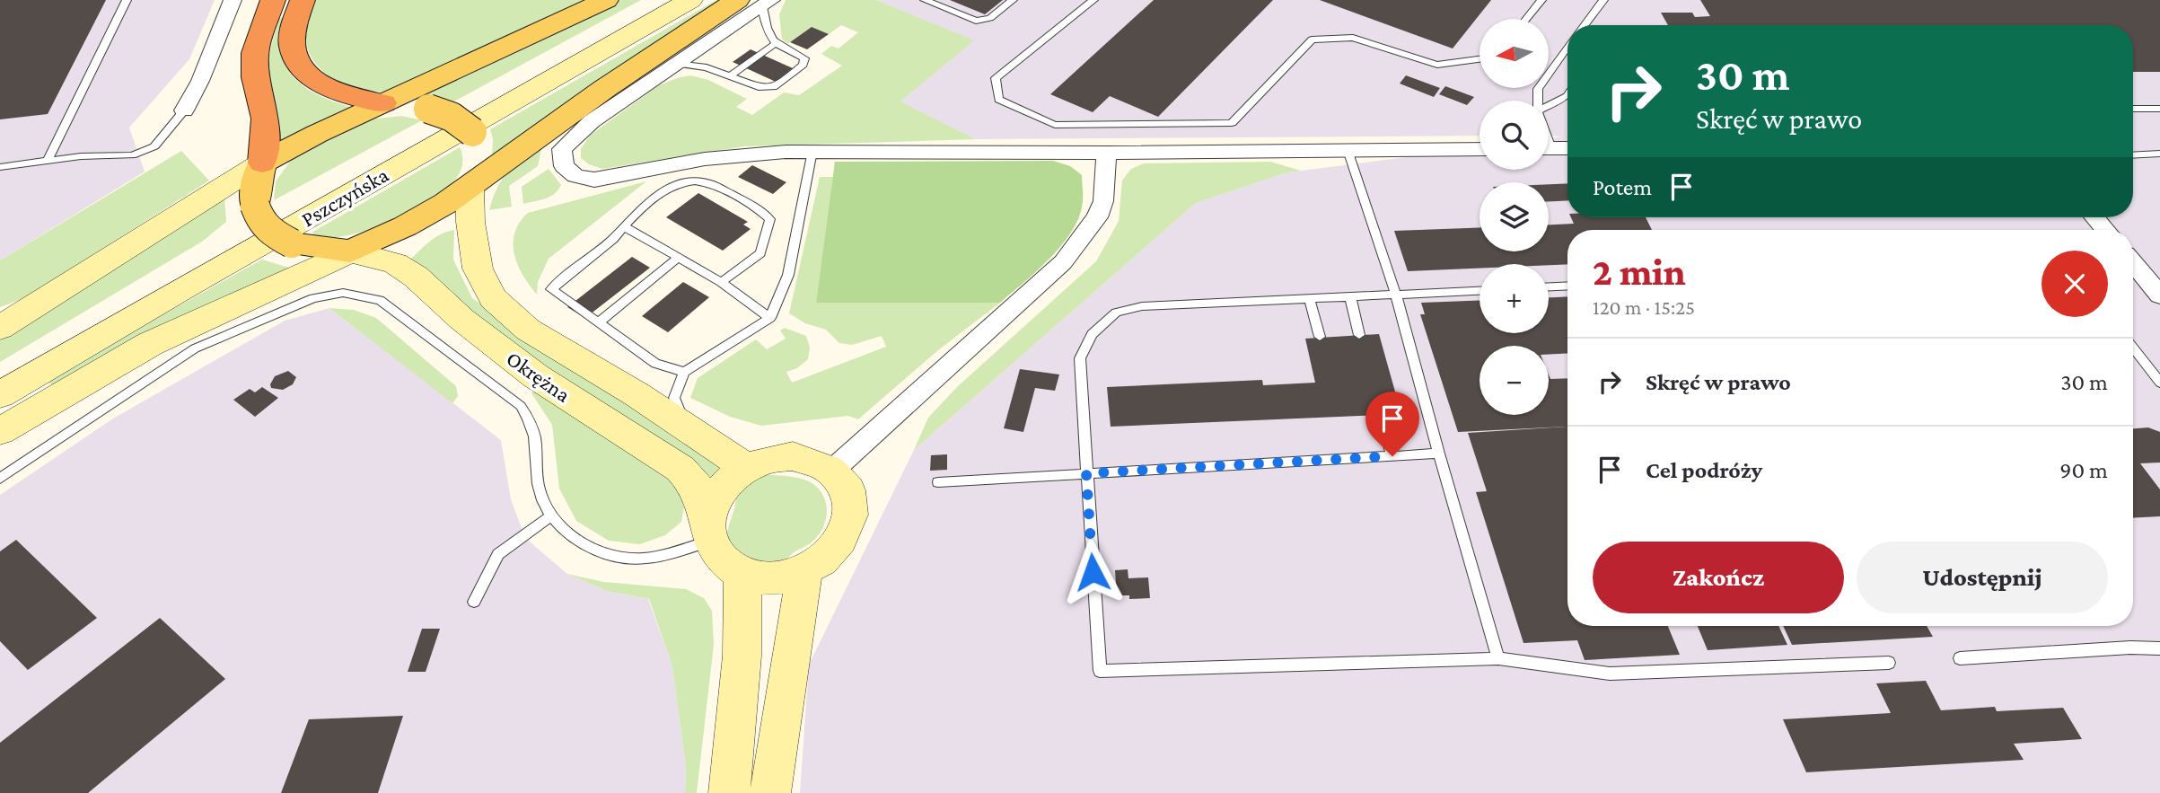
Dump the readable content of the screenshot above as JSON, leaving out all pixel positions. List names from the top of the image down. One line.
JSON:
{"streets":{"main road":["Pszczyńska","Okrężna"]},"north":"left","page":{"map_buttons":["+","−"],"turn":["30 m","Skręć w prawo"],"then":"Potem","heading":["2 min","120 m · 15:25"],"list":[{"name":"Skręć w prawo","value":"30 m"},{"name":"Cel podróży","value":"90 m"}],"buttons":["Zakończ","Udostępnij"]}}
